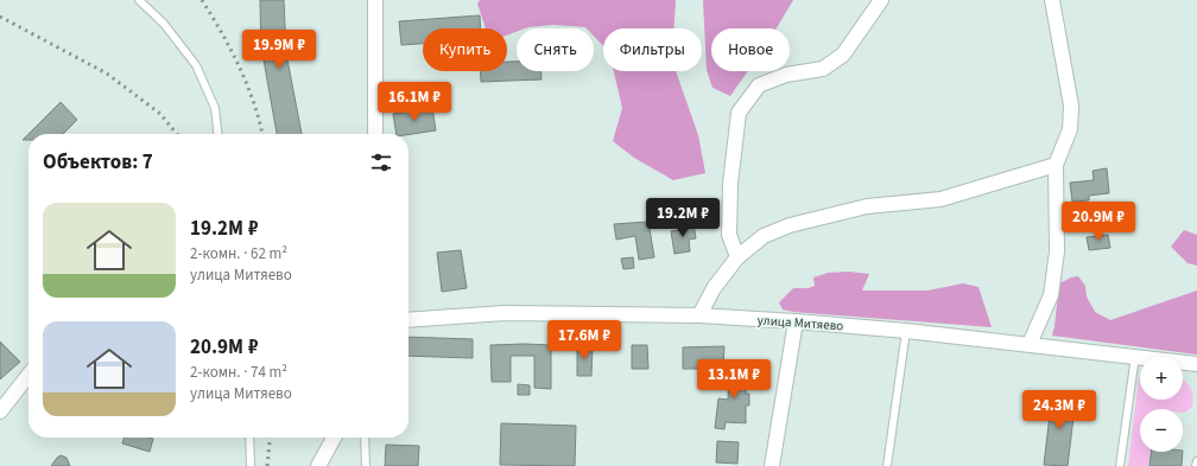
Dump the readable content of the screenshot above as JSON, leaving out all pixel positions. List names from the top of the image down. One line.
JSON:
{"streets":{"street":["улица Митяево"]},"page":{"chip":["Купить","Снять","Фильтры","Новое"],"price":["19.9M ₽","16.1M ₽","19.2M ₽","20.9M ₽","17.6M ₽","13.1M ₽","24.3M ₽"],"heading":"Объектов: 7","list":[{"name":"19.2M ₽","note":"2-комн. · 62 m² · улица Митяево"},{"name":"20.9M ₽","note":"2-комн. · 74 m² · улица Митяево"}],"map_buttons":["+","−"]}}
